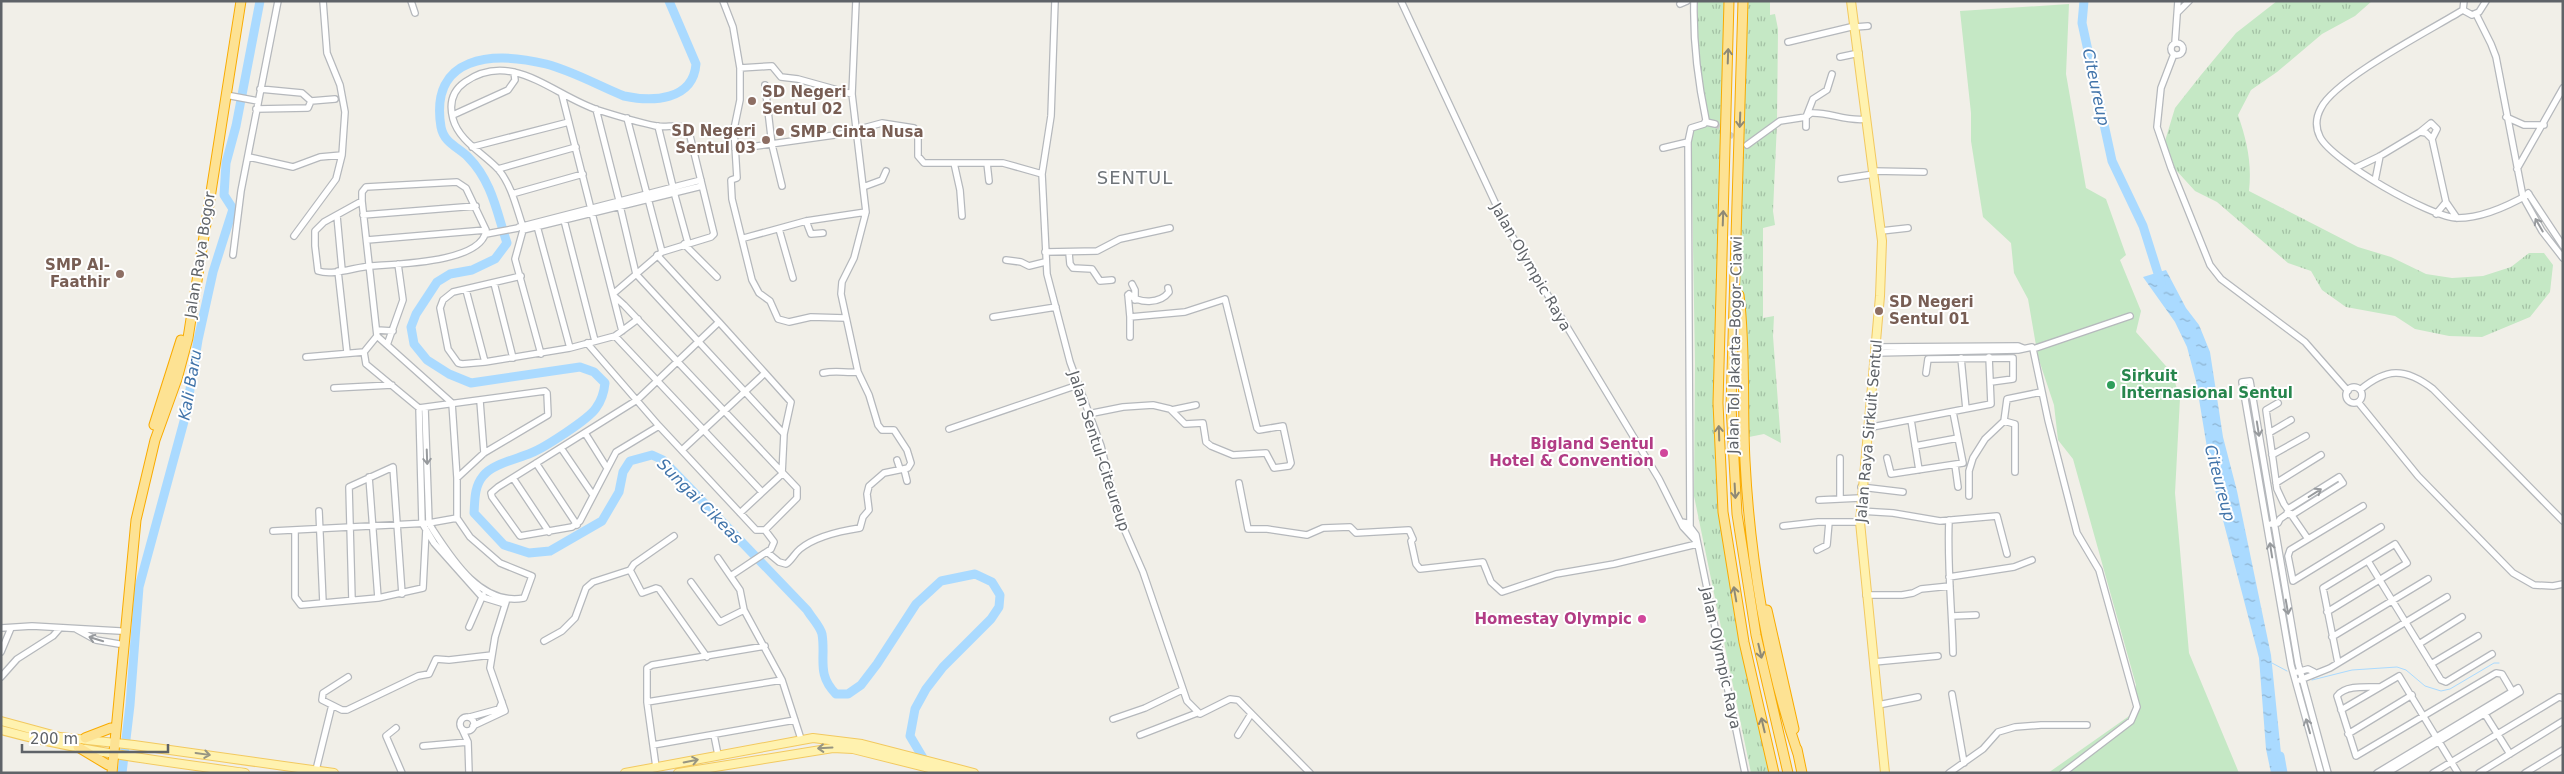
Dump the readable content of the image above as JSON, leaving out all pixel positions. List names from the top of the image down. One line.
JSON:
{"streets":{"highway":["Jalan Raya Bogor","Jalan Tol Jakarta–Bogor–Ciawi"],"main road":["Jalan Raya Sirkuit Sentul"],"street":["Jalan Olympic Raya","Jalan Sentul-Citeureup"]},"districts":["SENTUL"],"water":["Citeureup","Kali Baru","Sungai Cikeas"],"places":["SD Negeri Sentul 02","SMP Cinta Nusa","SD Negeri Sentul 03","SMP Al- Faathir","SD Negeri Sentul 01","Sirkuit Internasional Sentul","Bigland Sentul Hotel & Convention","Homestay Olympic"],"scale_bar":"200 m"}
